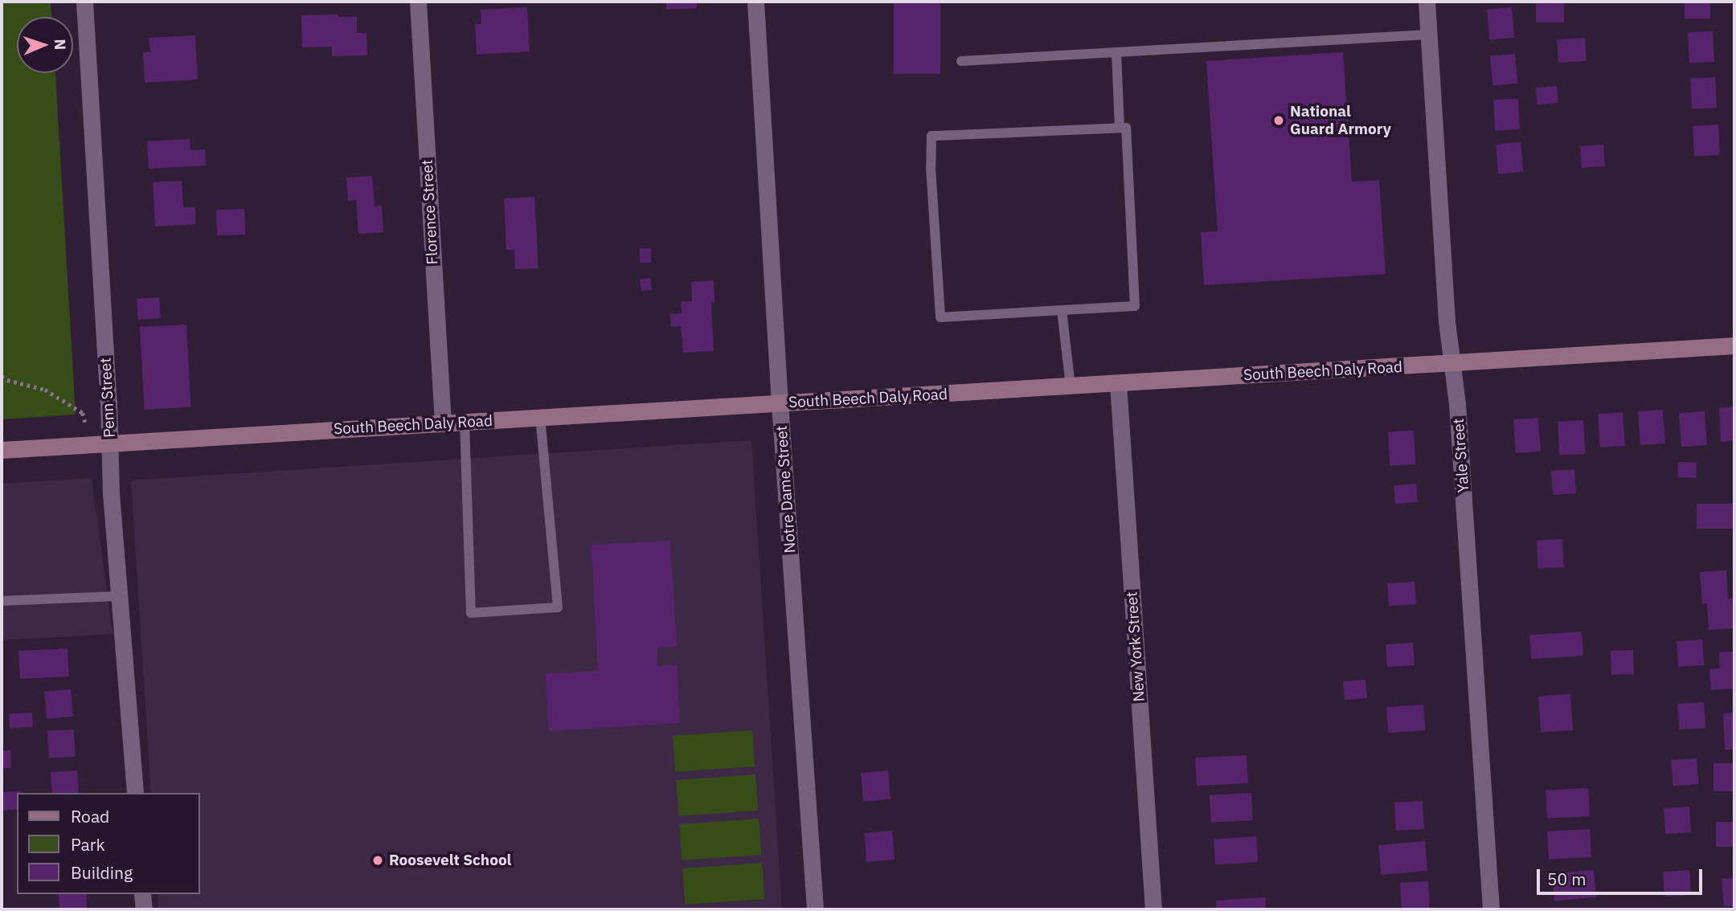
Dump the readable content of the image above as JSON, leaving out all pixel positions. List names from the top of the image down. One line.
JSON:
{"streets":{"main road":["South Beech Daly Road"],"street":["Florence Street","Penn Street","Yale Street","Notre Dame Street","New York Street"]},"crossings":[["Florence Street","South Beech Daly Road"],["South Beech Daly Road","Penn Street"],["South Beech Daly Road","Yale Street"],["South Beech Daly Road","Notre Dame Street"],["South Beech Daly Road","New York Street"]],"places":["National Guard Armory","Roosevelt School"],"legend":["Road","Park","Building"],"scale_bar":"50 m","north":"right"}
